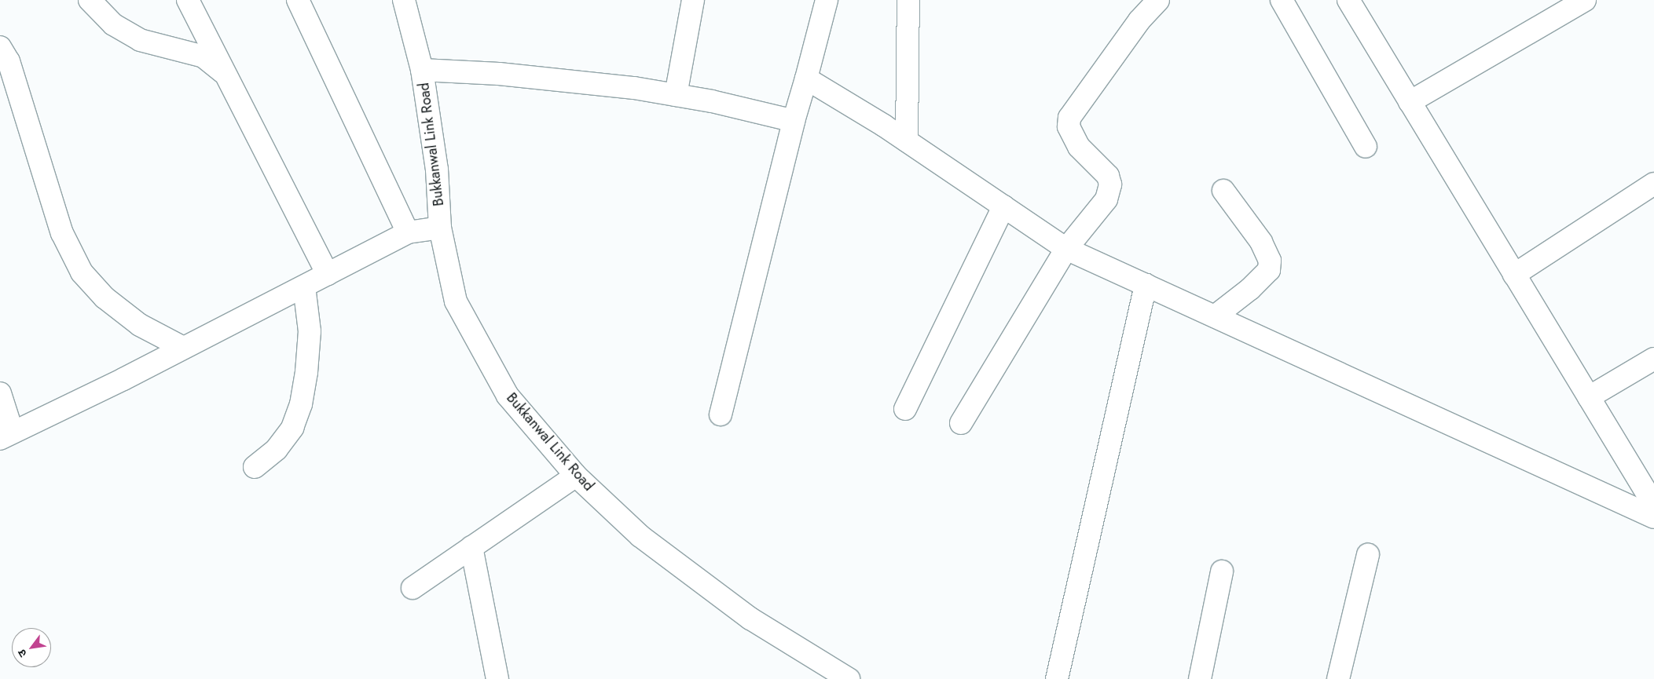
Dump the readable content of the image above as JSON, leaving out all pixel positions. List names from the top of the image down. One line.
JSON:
{"streets":{"street":["Bukkanwal Link Road"]},"north":"bottom left"}
